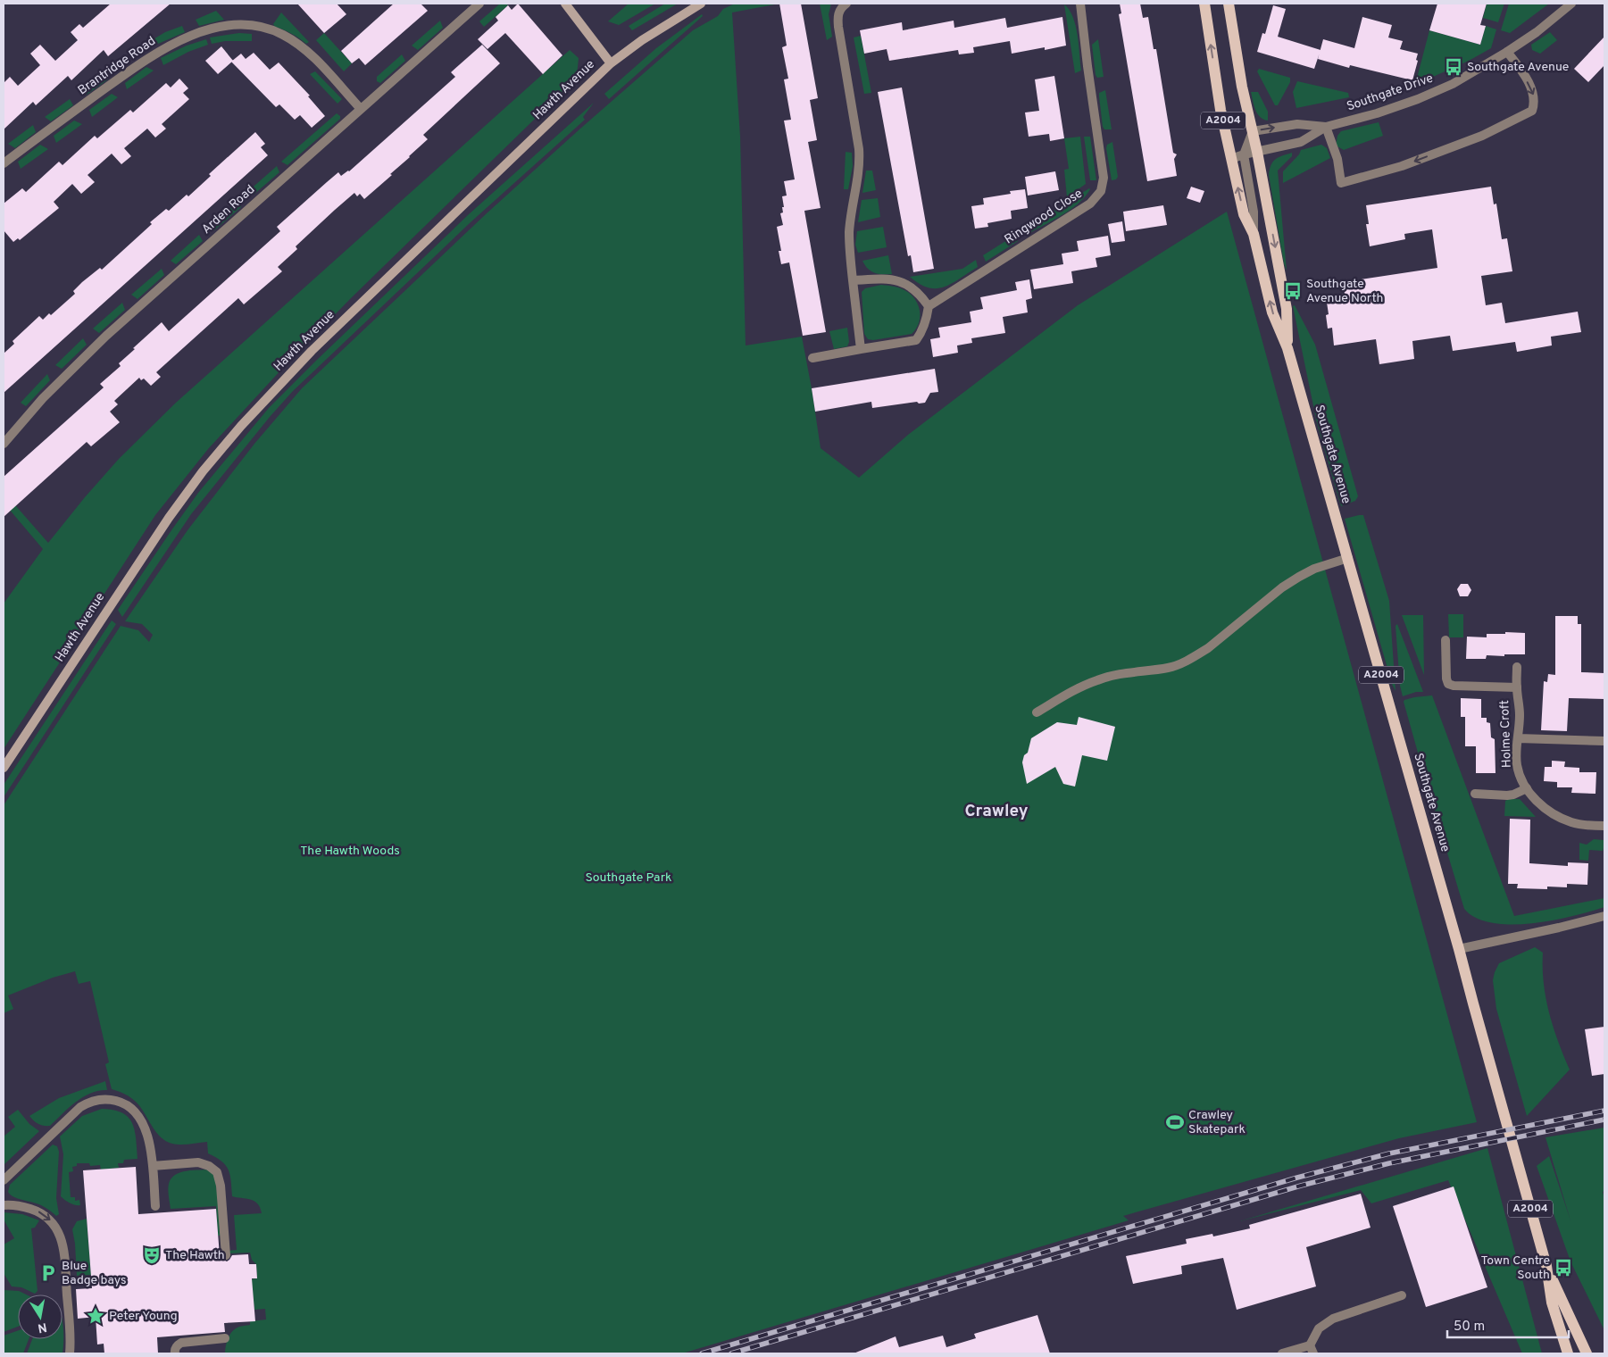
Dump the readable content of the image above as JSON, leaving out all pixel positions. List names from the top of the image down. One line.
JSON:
{"streets":{"main road":["A2004","Southgate Avenue"],"street":["Brantridge Road","Hawth Avenue","Southgate Drive","Arden Road","Ringwood Close","Holme Croft"]},"crossings":[["Brantridge Road","Arden Road"],["Southgate Drive","Southgate Avenue"]],"districts":["Crawley"],"parks":["The Hawth Woods","Southgate Park"],"places":{"bus stop":["Southgate Avenue","Southgate Avenue North","Town Centre South"],"sports":["Crawley Skatepark"],"theatre":["The Hawth"],"parking":["Blue Badge bays"],"place":["Peter Young"]},"scale_bar":"50 m","north":"bottom"}
